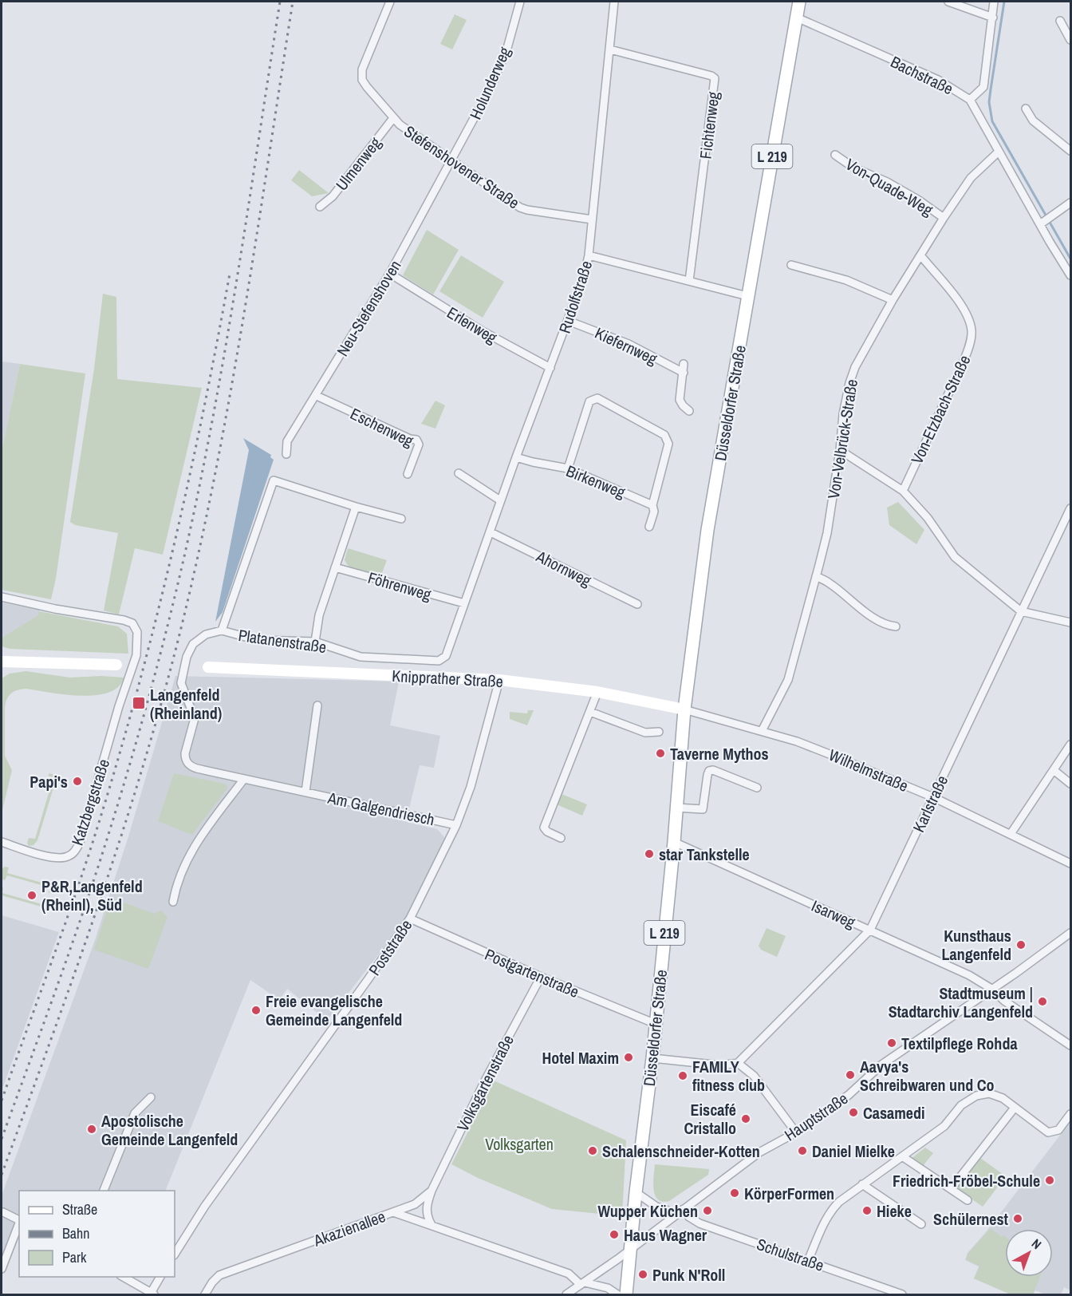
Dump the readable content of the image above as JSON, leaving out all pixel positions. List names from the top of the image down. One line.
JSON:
{"streets":{"main road":["L 219","Düsseldorfer Straße","Knipprather Straße"],"street":["Bachstraße","Holunderweg","Fichtenweg","Ulmenweg","Stefenshovener Straße","Von-Quade-Weg","Rudolfstraße","Neu-Stefenshoven","Erlenweg","Kiefernweg","Von-Etzbach-Straße","Eschenweg","Von-Velbrück-Straße","Birkenweg","Ahornweg","Föhrenweg","Platanenstraße","Wilhelmstraße","Katzbergstraße","Karlstraße","Am Galgendriesch","Isarweg","Poststraße","Postgartenstraße","Volksgartenstraße","Hauptstraße","Akazienallee","Schulstraße"]},"crossings":[["Bachstraße","Düsseldorfer Straße"],["Bachstraße","Von-Velbrück-Straße"],["Holunderweg","Stefenshovener Straße"],["Holunderweg","Neu-Stefenshoven"],["Fichtenweg","Rudolfstraße"],["L 219","Düsseldorfer Straße"],["L 219","Hauptstraße"],["Ulmenweg","Stefenshovener Straße"],["Stefenshovener Straße","Rudolfstraße"],["Stefenshovener Straße","Neu-Stefenshoven"],["Von-Quade-Weg","Von-Velbrück-Straße"],["Rudolfstraße","Erlenweg"],["Rudolfstraße","Kiefernweg"],["Rudolfstraße","Birkenweg"],["Rudolfstraße","Ahornweg"],["Rudolfstraße","Platanenstraße"],["Neu-Stefenshoven","Eschenweg"],["Düsseldorfer Straße","Knipprather Straße"],["Düsseldorfer Straße","Wilhelmstraße"],["Düsseldorfer Straße","Isarweg"],["Düsseldorfer Straße","Postgartenstraße"],["Düsseldorfer Straße","Hauptstraße"],["Von-Etzbach-Straße","Von-Velbrück-Straße"],["Von-Velbrück-Straße","Wilhelmstraße"],["Föhrenweg","Platanenstraße"],["Platanenstraße","Am Galgendriesch"],["Knipprather Straße","Wilhelmstraße"],["Knipprather Straße","Poststraße"],["Wilhelmstraße","Karlstraße"],["Karlstraße","Isarweg"],["Am Galgendriesch","Poststraße"],["Isarweg","Hauptstraße"],["Poststraße","Postgartenstraße"],["Postgartenstraße","Volksgartenstraße"],["Volksgartenstraße","Akazienallee"],["Hauptstraße","Akazienallee"],["Hauptstraße","Schulstraße"]],"parks":["Volksgarten"],"places":{"transit":["Langenfeld (Rheinland)"],"other":["Taverne Mythos","Papi's","star Tankstelle","P&R,Langenfeld (Rheinl), Süd","Kunsthaus Langenfeld","Stadtmuseum | Stadtarchiv Langenfeld","Freie evangelische Gemeinde Langenfeld","Textilpflege Rohda","Hotel Maxim","Aavya's Schreibwaren und Co","FAMILY fitness club","Casamedi","Eiscafé Cristallo","Apostolische Gemeinde Langenfeld","Schalenschneider-Kotten","Daniel Mielke","Friedrich-Fröbel-Schule","KörperFormen","Wupper Küchen","Hieke","Schülernest","Haus Wagner","Punk N'Roll"]},"legend":["Straße","Bahn","Park"],"north":"top right"}
